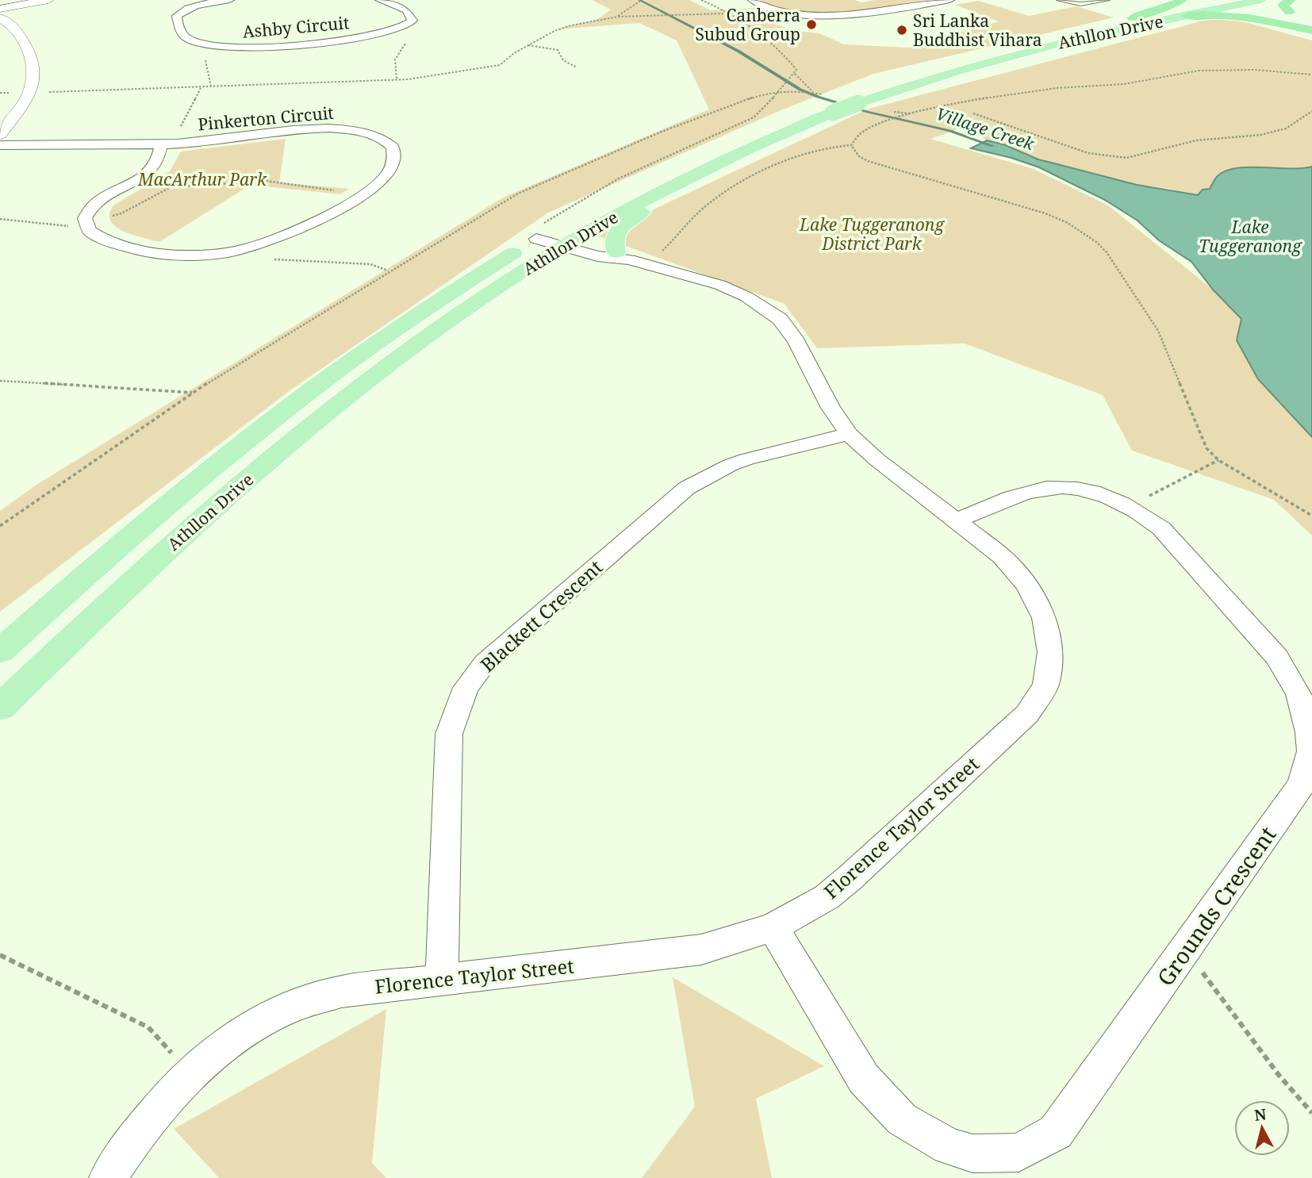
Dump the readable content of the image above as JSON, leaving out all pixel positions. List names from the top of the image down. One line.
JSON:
{"streets":{"main road":["Athllon Drive"],"street":["Ashby Circuit","Pinkerton Circuit","Blackett Crescent","Florence Taylor Street","Grounds Crescent"]},"crossings":[["Athllon Drive","Florence Taylor Street"],["Blackett Crescent","Florence Taylor Street"],["Florence Taylor Street","Grounds Crescent"]],"water":["Village Creek","Lake Tuggeranong"],"parks":["MacArthur Park","Lake Tuggeranong District Park"],"places":["Canberra Subud Group","Sri Lanka Buddhist Vihara"],"north":"top"}
